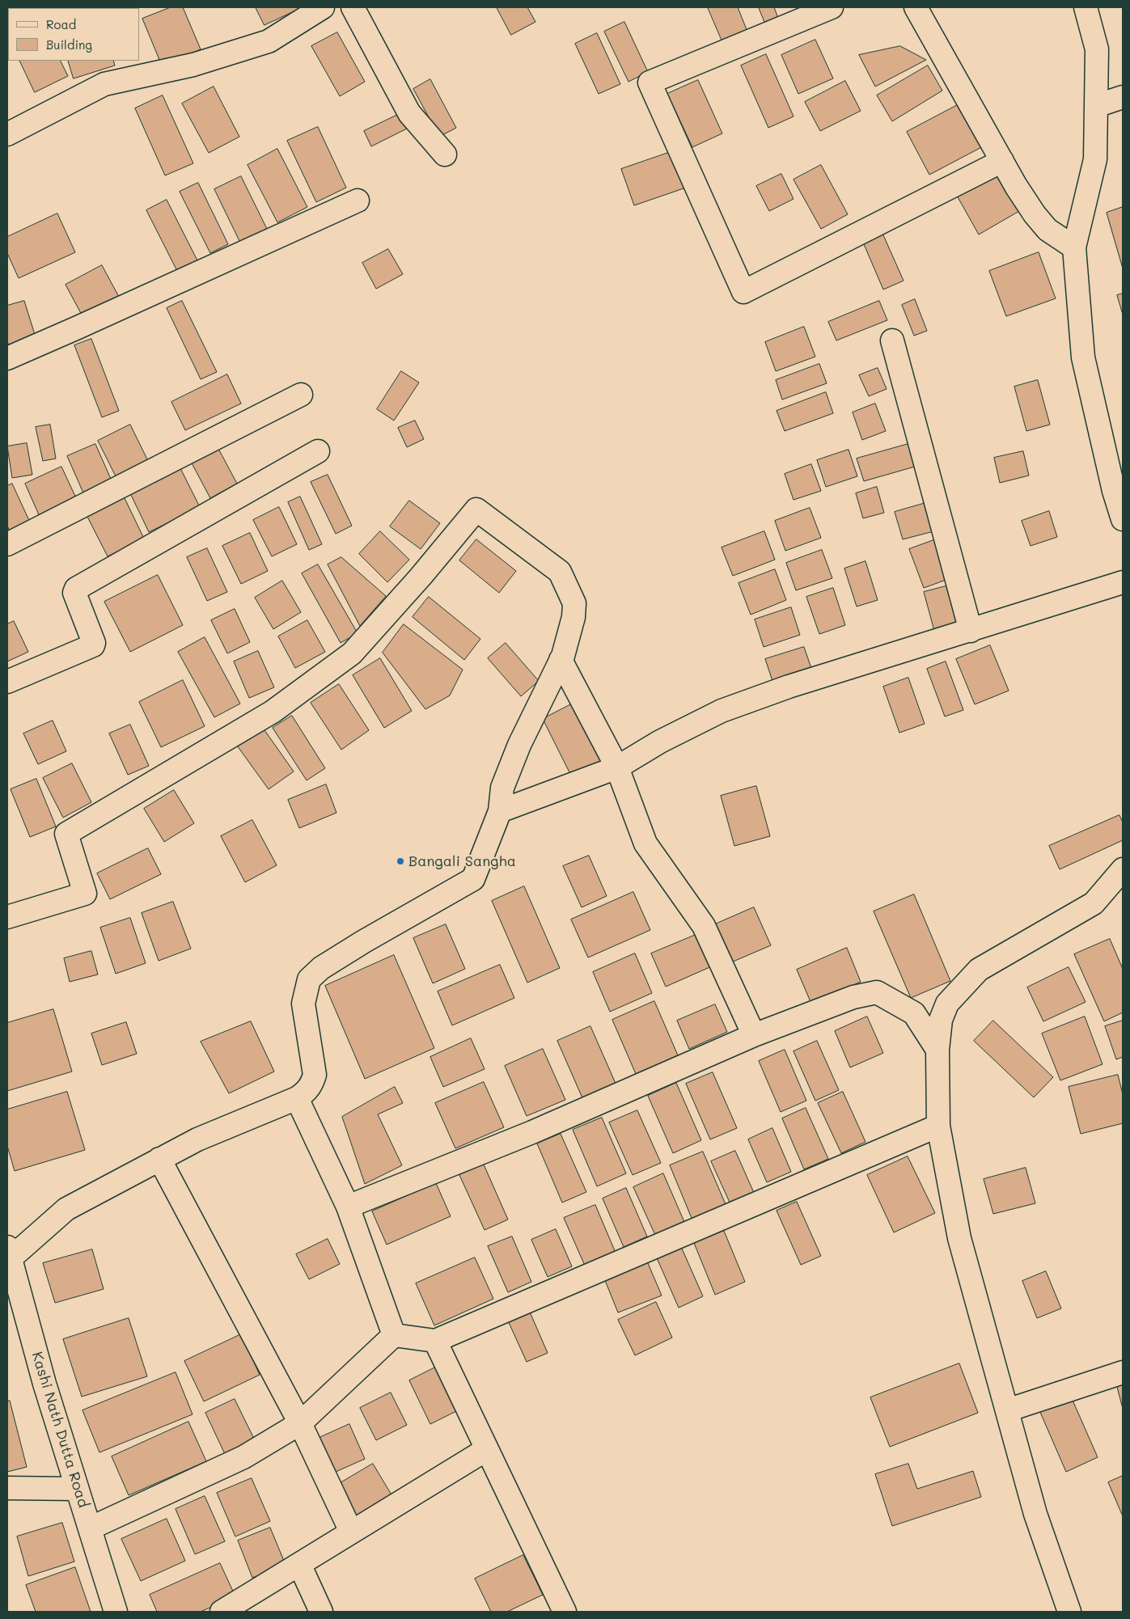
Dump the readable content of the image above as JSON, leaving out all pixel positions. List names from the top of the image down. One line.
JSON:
{"streets":{"street":["Kashi Nath Dutta Road"]},"places":["Bangali Sangha"],"legend":["Road","Building"]}
